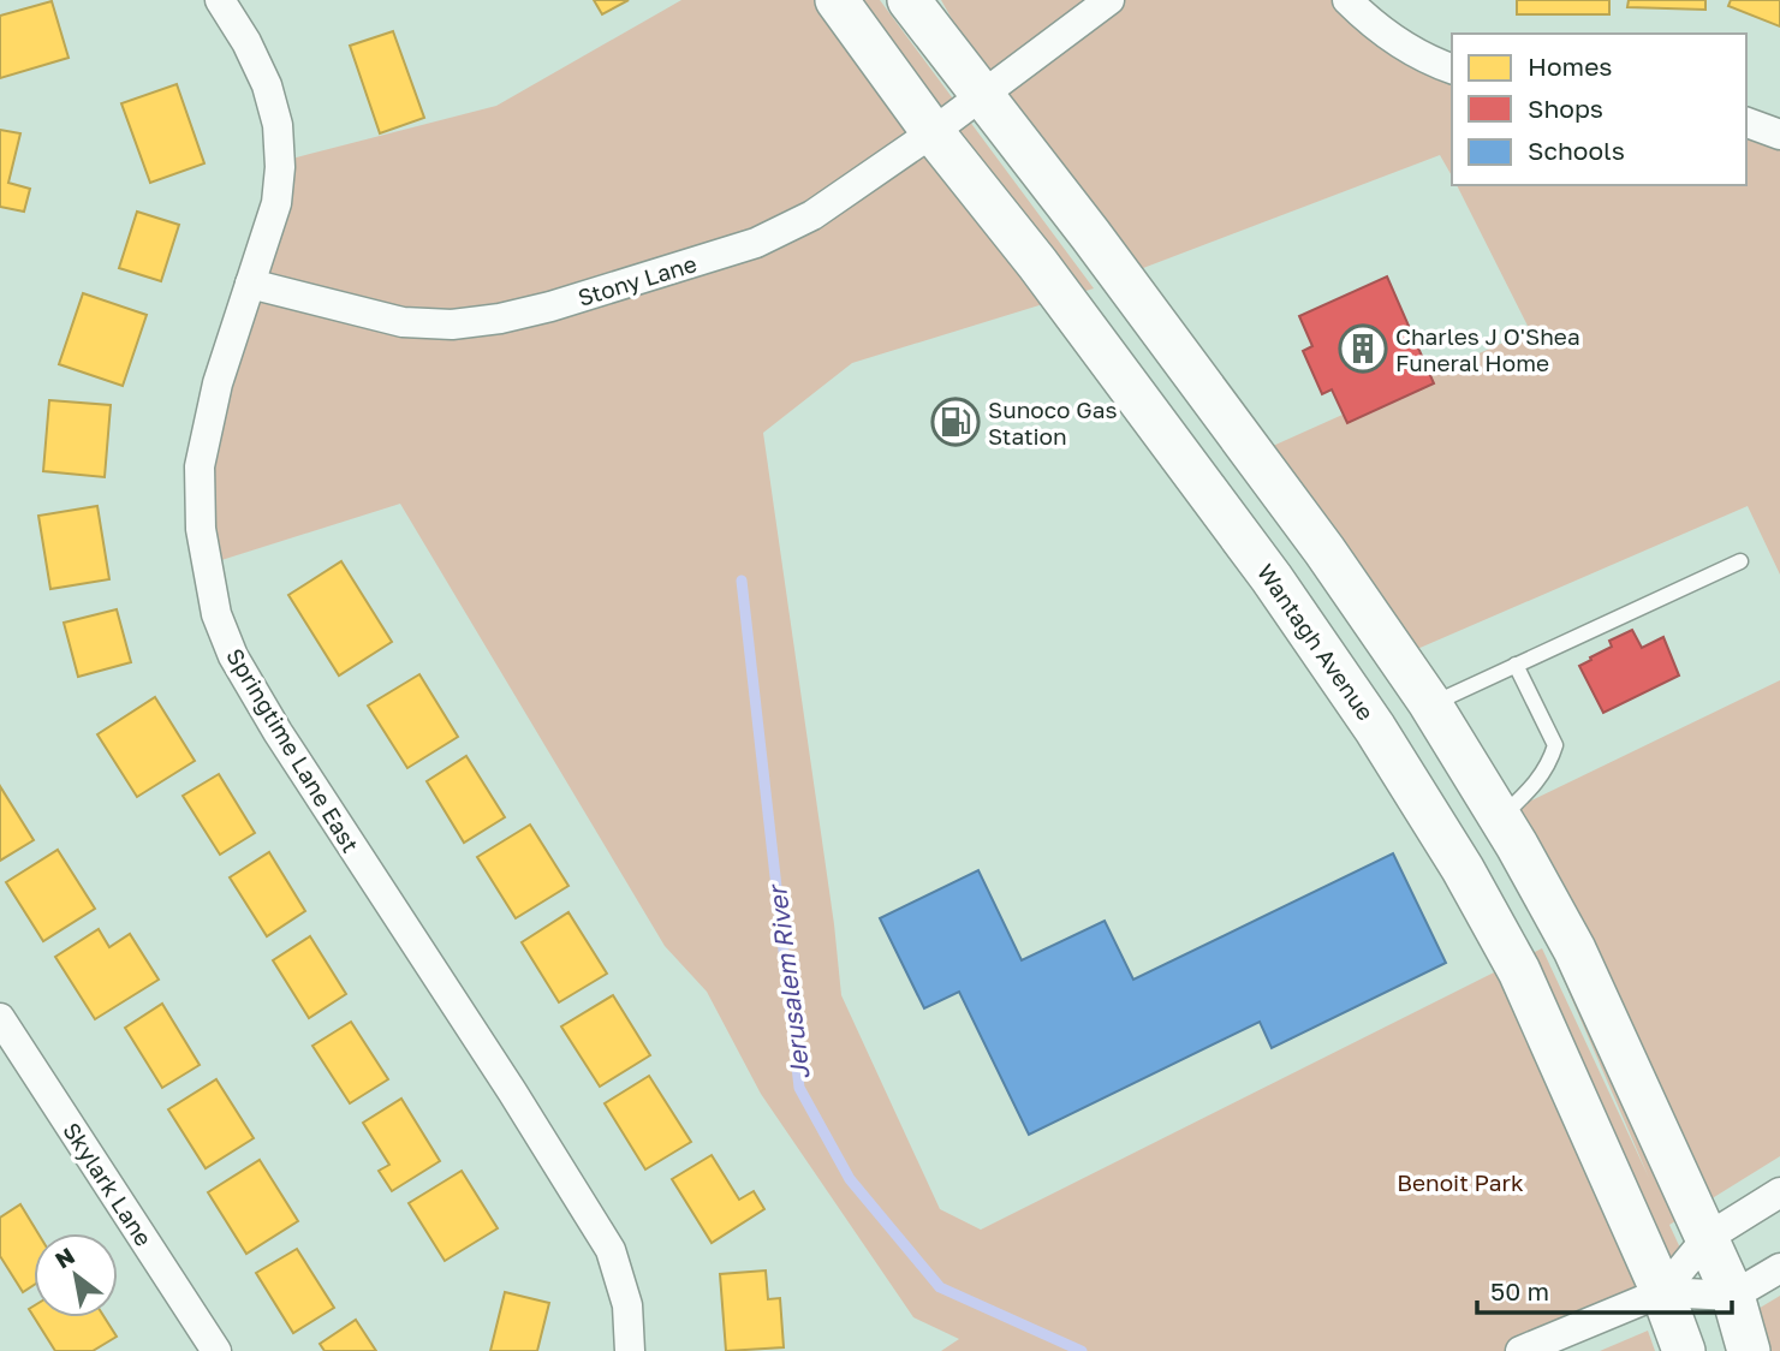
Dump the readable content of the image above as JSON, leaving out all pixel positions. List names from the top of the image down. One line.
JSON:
{"streets":{"main road":["Wantagh Avenue"],"street":["Stony Lane","Springtime Lane East","Skylark Lane"]},"crossings":[["Stony Lane","Wantagh Avenue"],["Stony Lane","Springtime Lane East"]],"water":["Jerusalem River"],"parks":["Benoit Park"],"places":{"building":["Charles J O'Shea Funeral Home"],"fuel station":["Sunoco Gas Station"]},"legend":["Homes","Shops","Schools"],"scale_bar":"50 m","north":"top left"}
